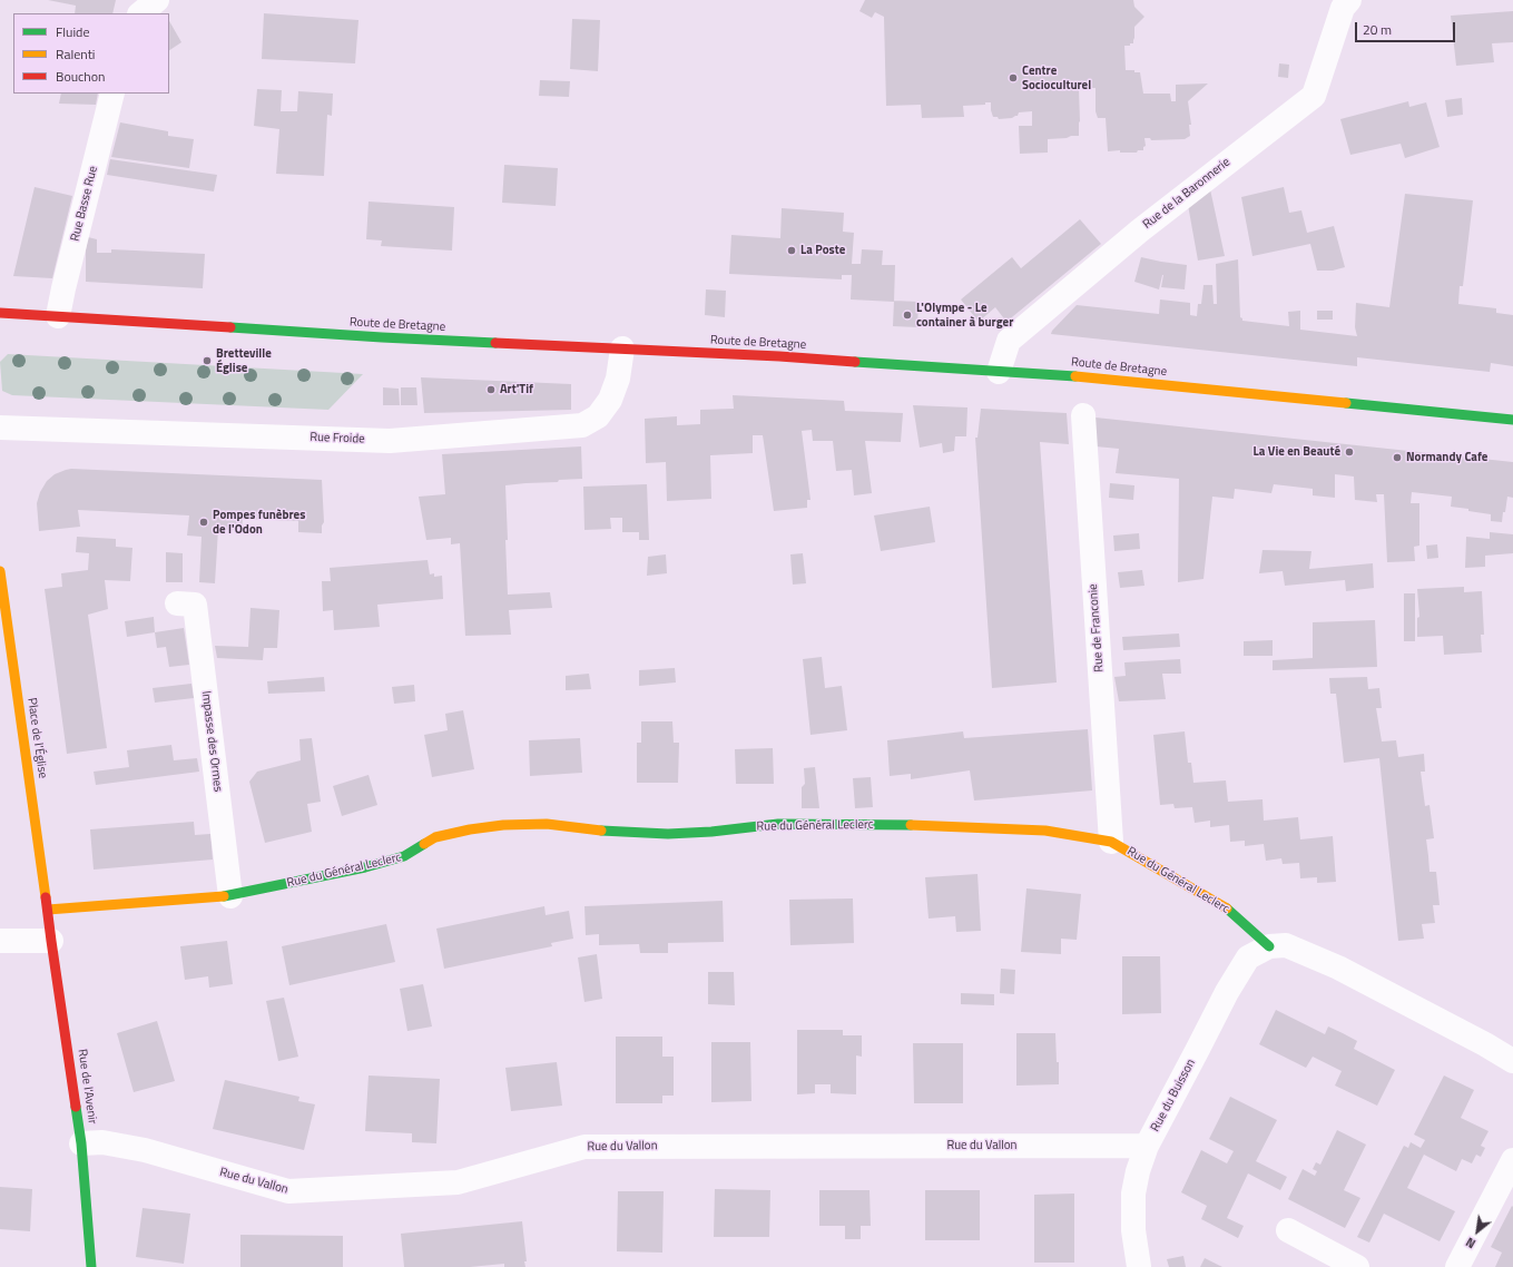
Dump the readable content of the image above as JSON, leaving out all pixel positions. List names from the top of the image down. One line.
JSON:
{"streets":{"street":["Rue de la Baronnerie","Rue Basse Rue","Route de Bretagne","Rue Froide","Rue de Franconie","Place de l'Église","Impasse des Ormes","Rue du Général Leclerc","Rue de l'Avenir","Rue du Buisson","Rue du Vallon"]},"crossings":[["Rue de la Baronnerie","Route de Bretagne"],["Rue Basse Rue","Route de Bretagne"],["Route de Bretagne","Rue Froide"],["Rue de Franconie","Rue du Général Leclerc"],["Place de l'Église","Rue du Général Leclerc"],["Place de l'Église","Rue de l'Avenir"],["Impasse des Ormes","Rue du Général Leclerc"],["Rue du Général Leclerc","Rue de l'Avenir"],["Rue du Général Leclerc","Rue du Buisson"],["Rue de l'Avenir","Rue du Vallon"],["Rue du Buisson","Rue du Vallon"]],"places":["Centre Socioculturel","La Poste","L'Olympe - Le container à burger","Bretteville Église","Art'Tif","La Vie en Beauté","Normandy Cafe","Pompes funèbres de l'Odon"],"legend":["Fluide","Ralenti","Bouchon"],"scale_bar":"20 m","north":"bottom left"}
